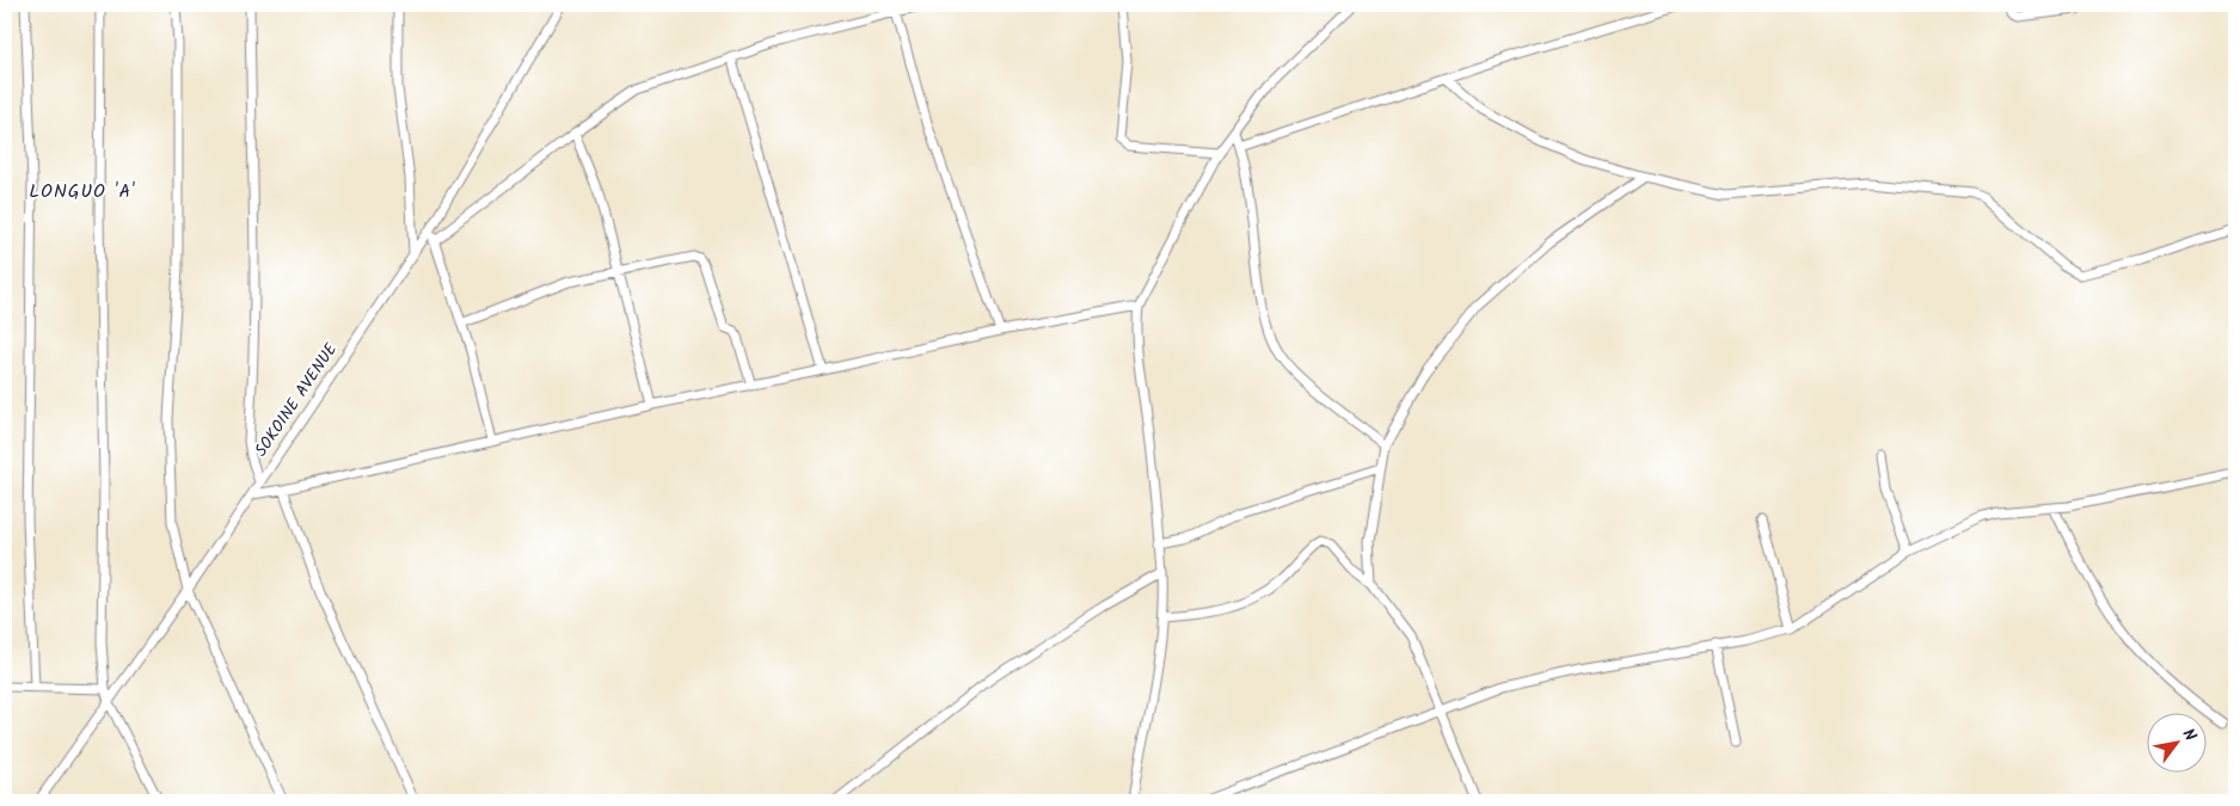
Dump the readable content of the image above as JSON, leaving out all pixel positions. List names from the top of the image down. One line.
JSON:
{"streets":{"street":["SOKOINE AVENUE"]},"districts":["LONGUO 'A'"],"north":"top right"}
